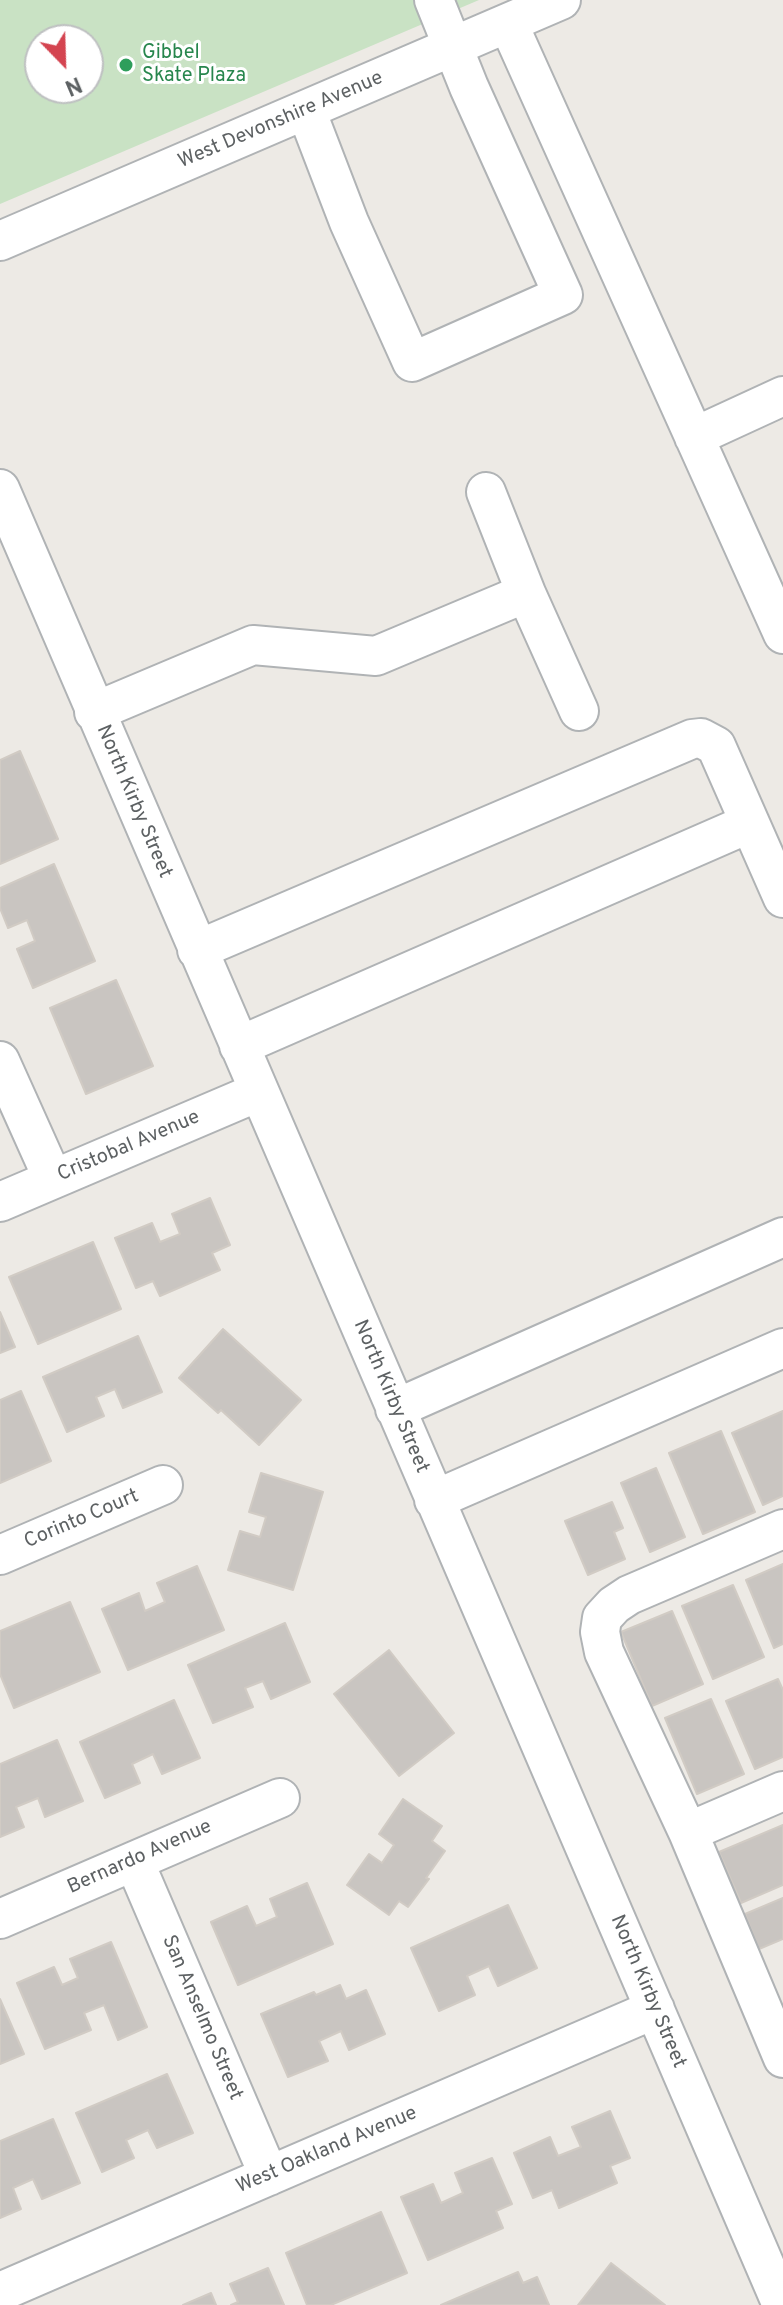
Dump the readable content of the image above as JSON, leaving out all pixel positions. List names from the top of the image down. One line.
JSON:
{"streets":{"street":["West Devonshire Avenue","North Kirby Street","Cristobal Avenue","Corinto Court","Bernardo Avenue","San Anselmo Street","West Oakland Avenue"]},"crossings":[["North Kirby Street","Cristobal Avenue"],["North Kirby Street","West Oakland Avenue"],["Bernardo Avenue","San Anselmo Street"],["San Anselmo Street","West Oakland Avenue"]],"places":["Gibbel Skate Plaza"],"north":"bottom right"}
